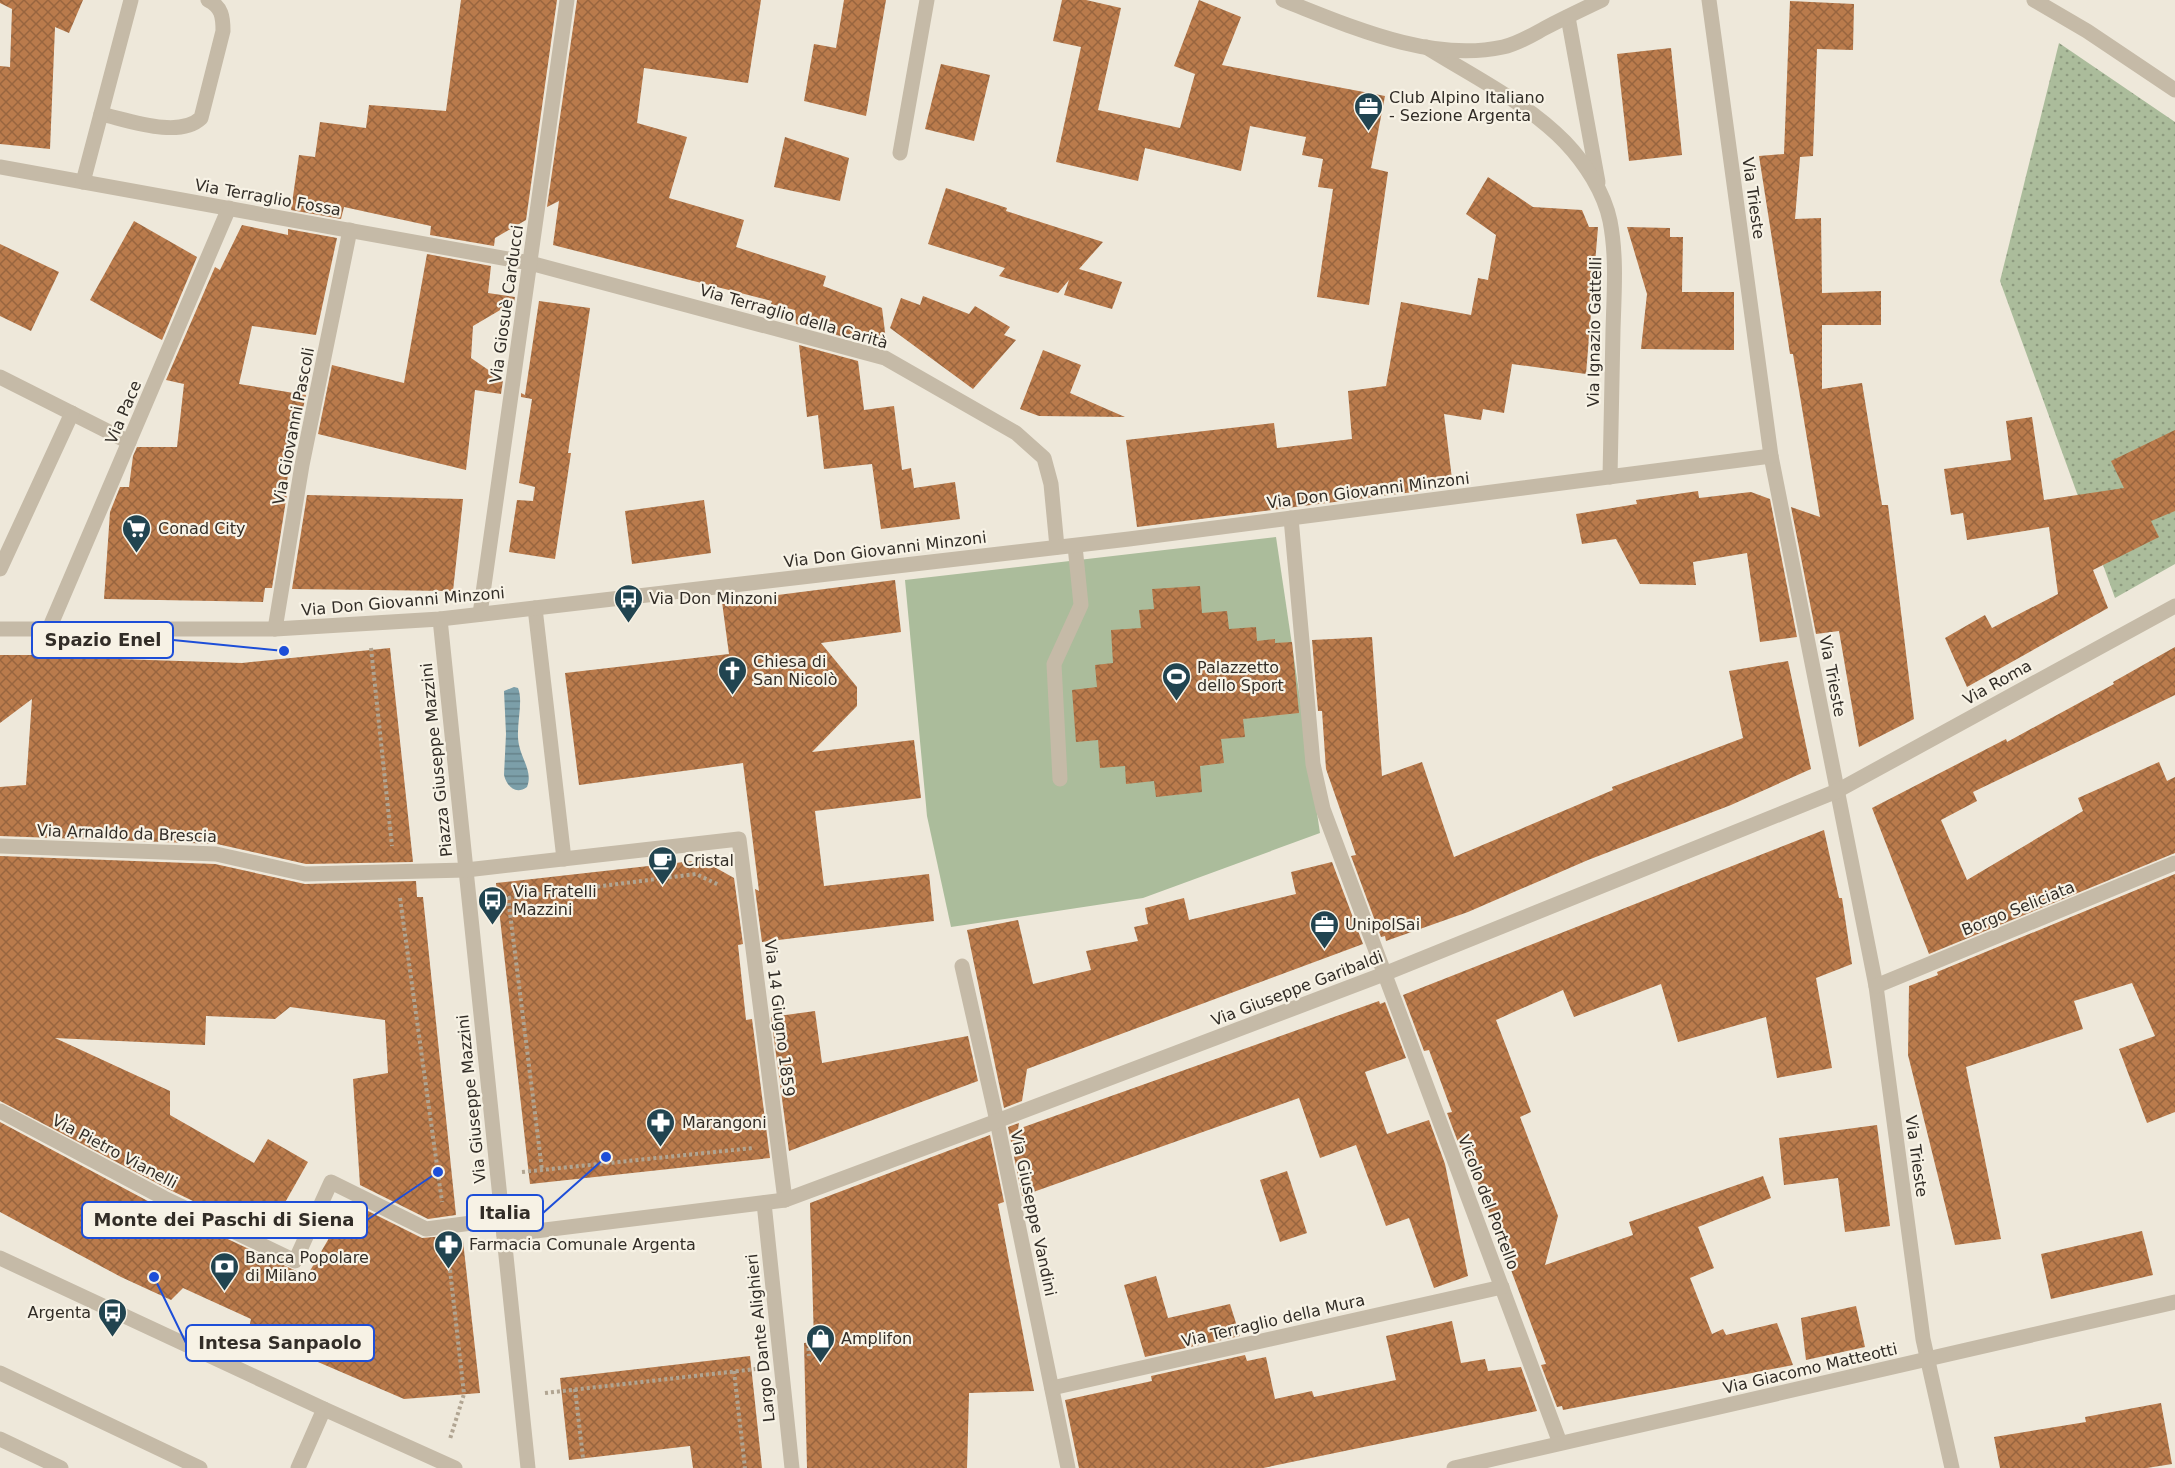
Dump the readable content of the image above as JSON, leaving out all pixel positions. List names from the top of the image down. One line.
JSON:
{"streets":{"street":["Via Terraglio Fossa","Via Trieste","Via Giosuè Carducci","Via Terraglio della Carità","Via Ignazio Gattelli","Via Pace","Via Giovanni Pascoli","Via Don Giovanni Minzoni","Via Roma","Piazza Giuseppe Mazzini","Via Arnaldo da Brescia","Borgo Seliciata","Via Giuseppe Garibaldi","Via 14 Giugno 1859","Via Giuseppe Mazzini","Via Pietro Vianelli","Vicolo del Portello","Via Giuseppe Vandini","Via Terraglio della Mura","Largo Dante Alighieri","Via Giacomo Matteotti"]},"crossings":[["Via Terraglio Fossa","Via Giosuè Carducci"],["Via Terraglio Fossa","Via Terraglio della Carità"],["Via Terraglio Fossa","Via Pace"],["Via Terraglio Fossa","Via Giovanni Pascoli"],["Via Trieste","Via Don Giovanni Minzoni"],["Via Trieste","Via Roma"],["Via Trieste","Borgo Seliciata"],["Via Trieste","Via Giuseppe Garibaldi"],["Via Trieste","Via Giacomo Matteotti"],["Via Giosuè Carducci","Via Terraglio della Carità"],["Via Giosuè Carducci","Via Don Giovanni Minzoni"],["Via Terraglio della Carità","Via Don Giovanni Minzoni"],["Via Ignazio Gattelli","Via Don Giovanni Minzoni"],["Via Pace","Via Don Giovanni Minzoni"],["Via Giovanni Pascoli","Via Don Giovanni Minzoni"],["Via Don Giovanni Minzoni","Piazza Giuseppe Mazzini"],["Via Roma","Via Giuseppe Garibaldi"],["Piazza Giuseppe Mazzini","Via Arnaldo da Brescia"],["Piazza Giuseppe Mazzini","Via 14 Giugno 1859"],["Piazza Giuseppe Mazzini","Via Giuseppe Mazzini"],["Via Arnaldo da Brescia","Via Giuseppe Mazzini"],["Via Giuseppe Garibaldi","Via 14 Giugno 1859"],["Via Giuseppe Garibaldi","Via Giuseppe Mazzini"],["Via Giuseppe Garibaldi","Vicolo del Portello"],["Via Giuseppe Garibaldi","Via Giuseppe Vandini"],["Via Giuseppe Garibaldi","Largo Dante Alighieri"],["Via Giuseppe Mazzini","Via Pietro Vianelli"],["Vicolo del Portello","Via Terraglio della Mura"],["Vicolo del Portello","Via Giacomo Matteotti"],["Via Giuseppe Vandini","Via Terraglio della Mura"]],"places":{"office":["Club Alpino Italiano - Sezione Argenta","UnipolSai"],"supermarket":["Conad City"],"bus stop":["Via Don Minzoni","Via Fratelli Mazzini","Argenta"],"other":["Spazio Enel","Italia","Monte dei Paschi di Siena","Intesa Sanpaolo"],"church":["Chiesa di San Nicolò"],"sports":["Palazzetto dello Sport"],"cafe":["Cristal"],"pharmacy":["Marangoni","Farmacia Comunale Argenta"],"bank":["Banca Popolare di Milano"],"shop":["Amplifon"]}}
